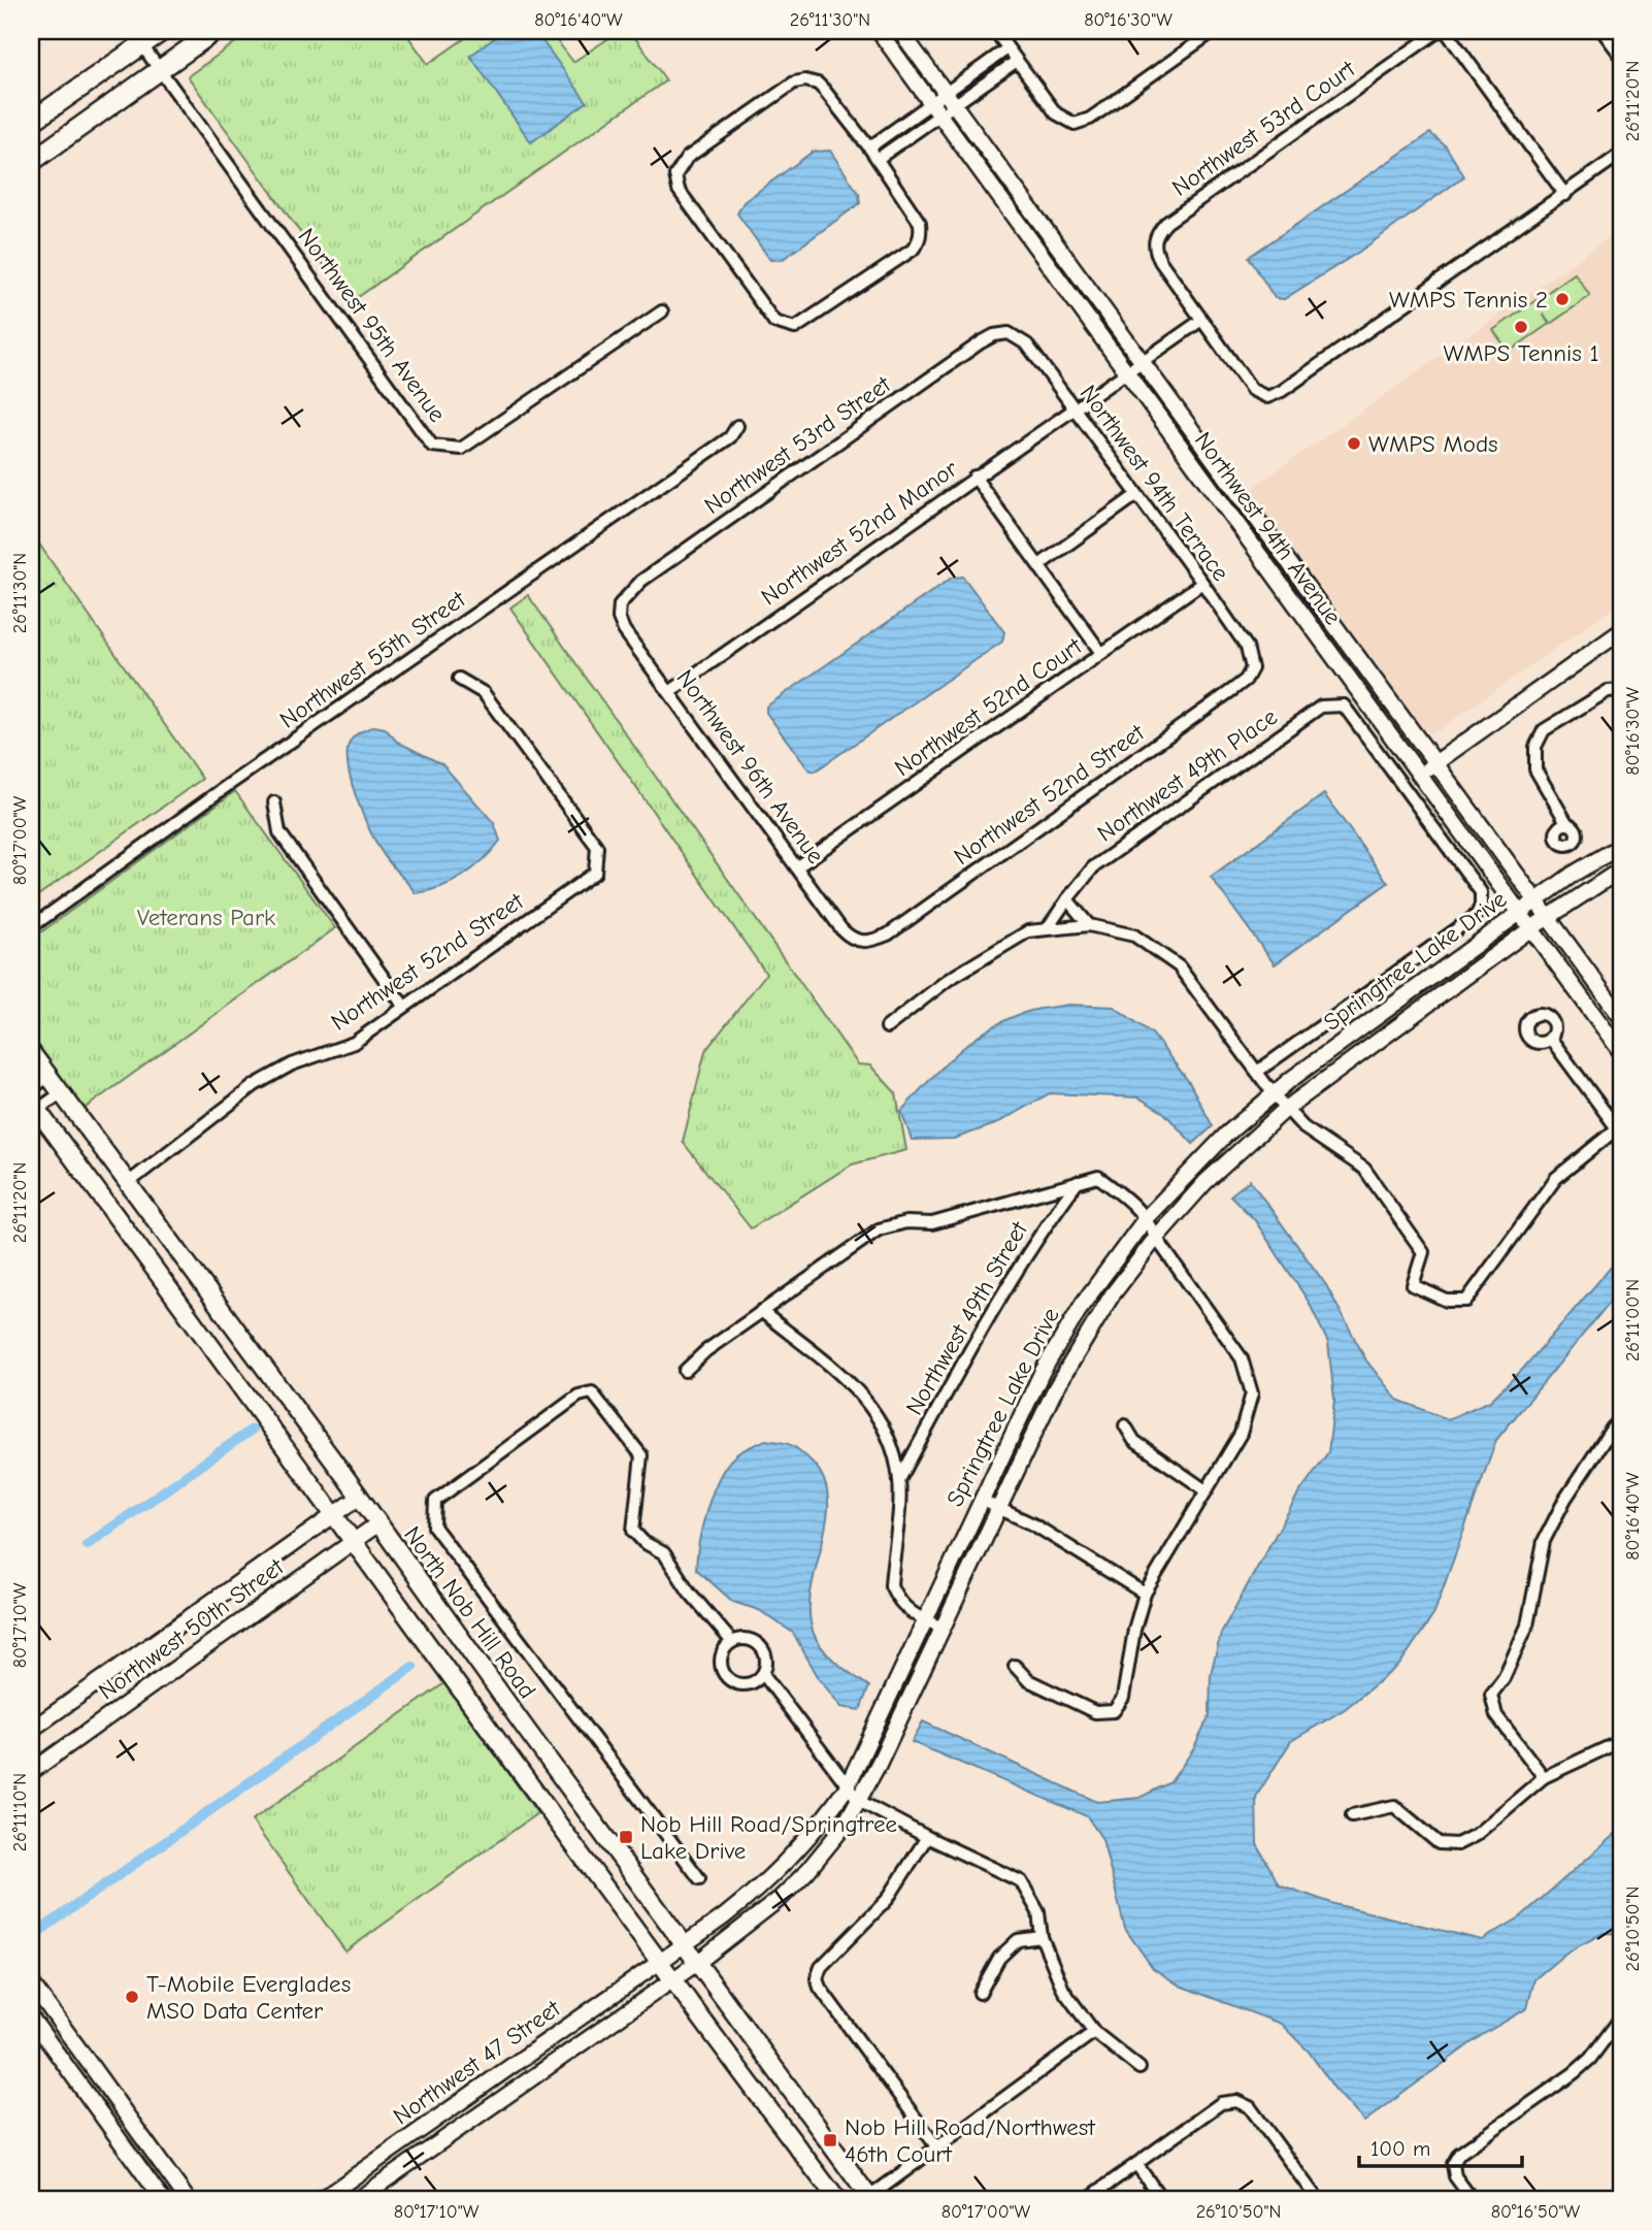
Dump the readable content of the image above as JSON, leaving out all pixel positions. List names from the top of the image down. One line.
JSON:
{"streets":{"main road":["North Nob Hill Road"],"street":["Northwest 53rd Court","Northwest 95th Avenue","Northwest 53rd Street","Northwest 94th Terrace","Northwest 94th Avenue","Northwest 52nd Manor","Northwest 55th Street","Northwest 52nd Court","Northwest 96th Avenue","Northwest 49th Place","Northwest 52nd Street","Springtree Lake Drive","Northwest 49th Street","Northwest 50th Street","Northwest 47 Street"]},"crossings":[["Northwest 53rd Court","Northwest 52nd Manor"],["Northwest 53rd Street","Northwest 94th Terrace"],["Northwest 53rd Street","Northwest 96th Avenue"],["Northwest 94th Terrace","Northwest 52nd Manor"],["Northwest 94th Terrace","Northwest 52nd Court"],["Northwest 94th Terrace","Northwest 52nd Street"],["Northwest 94th Avenue","Northwest 52nd Manor"],["Northwest 94th Avenue","Springtree Lake Drive"],["Northwest 52nd Manor","Northwest 96th Avenue"],["Northwest 52nd Court","Northwest 96th Avenue"],["Northwest 96th Avenue","Northwest 52nd Street"],["Northwest 52nd Street","North Nob Hill Road"],["Springtree Lake Drive","North Nob Hill Road"],["Springtree Lake Drive","Northwest 47 Street"],["North Nob Hill Road","Northwest 50th Street"],["North Nob Hill Road","Northwest 47 Street"]],"parks":["Veterans Park"],"places":{"other":["WMPS Tennis 2","WMPS Tennis 1","WMPS Mods","T-Mobile Everglades MSO Data Center"],"transit":["Nob Hill Road/Springtree Lake Drive","Nob Hill Road/Northwest 46th Court"]},"scale_bar":"100 m","coordinates":["80°16'40\"W","26°11'30\"N","80°16'30\"W","26°11'20\"N","80°17'00\"W","26°11'00\"N","80°17'10\"W","26°11'10\"N","26°10'50\"N","80°16'50\"W"]}
